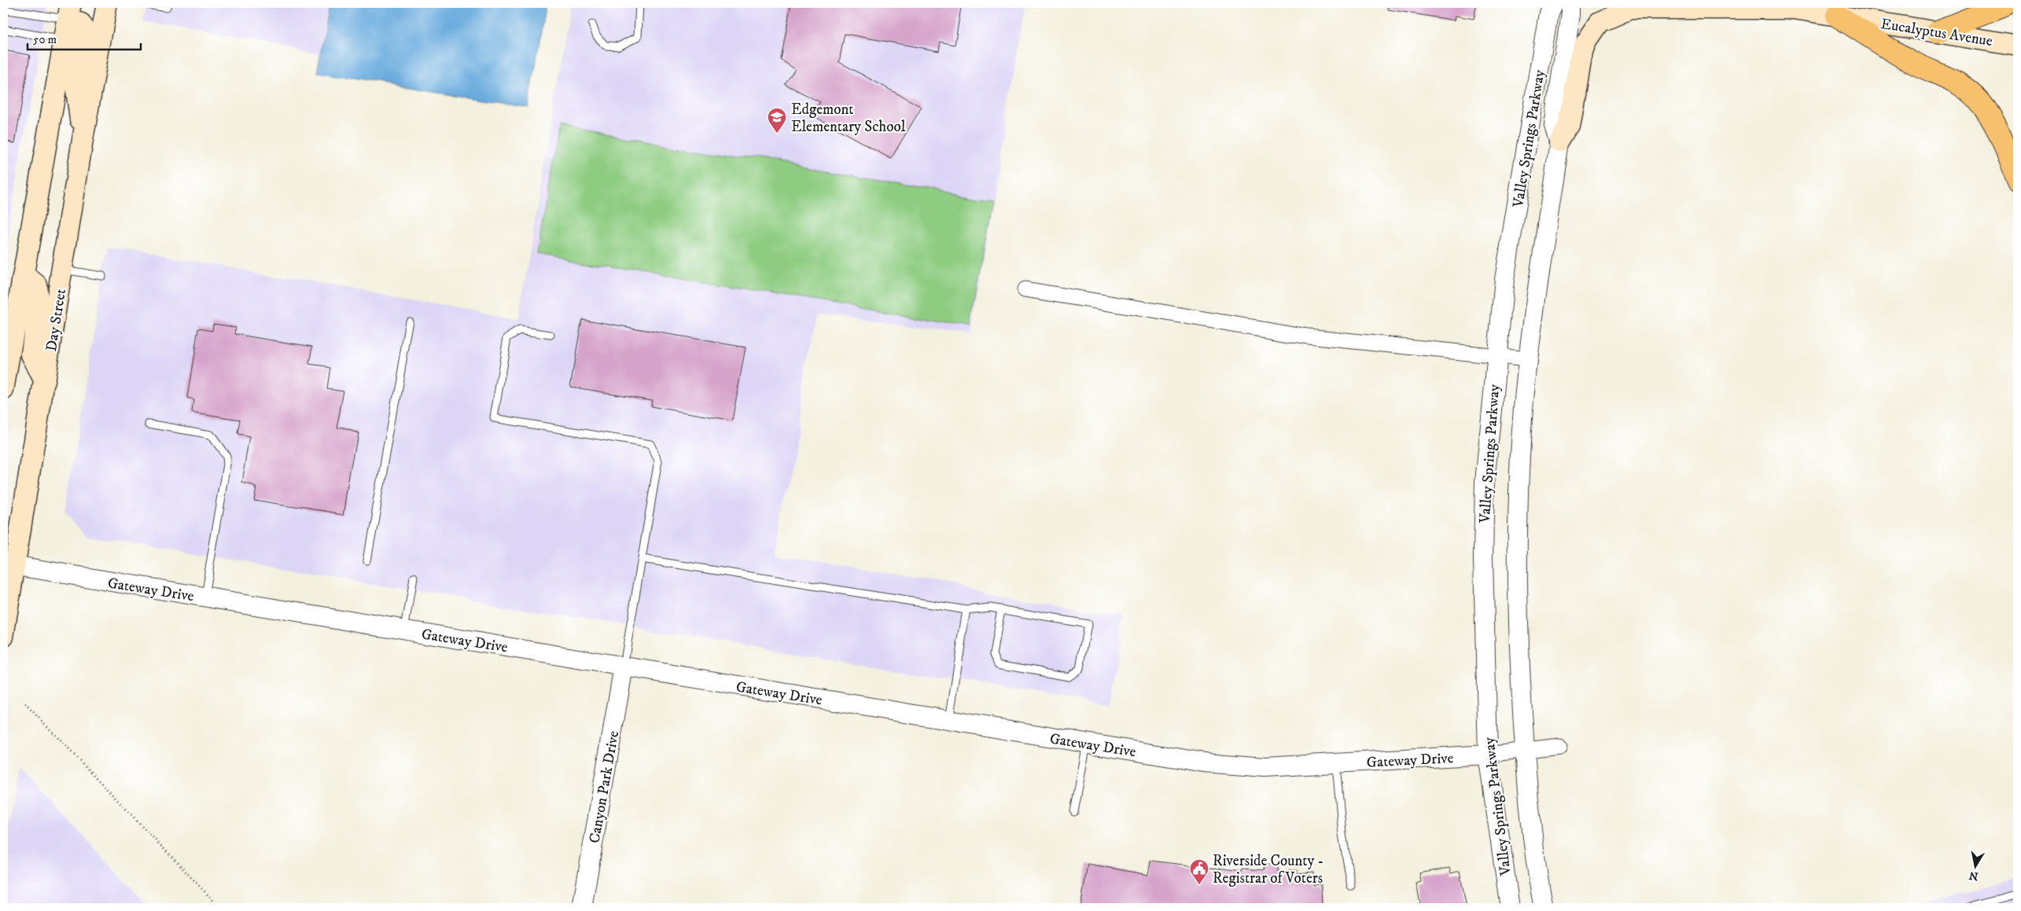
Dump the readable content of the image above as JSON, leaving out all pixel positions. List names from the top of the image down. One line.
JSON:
{"streets":{"main road":["Eucalyptus Avenue","Day Street"],"street":["Valley Springs Parkway","Gateway Drive","Canyon Park Drive"]},"crossings":[["Valley Springs Parkway","Gateway Drive"],["Day Street","Gateway Drive"],["Gateway Drive","Canyon Park Drive"]],"places":{"school or university":["Edgemont Elementary School"],"public building":["Riverside County - Registrar of Voters"]},"scale_bar":"50 m","north":"bottom"}
